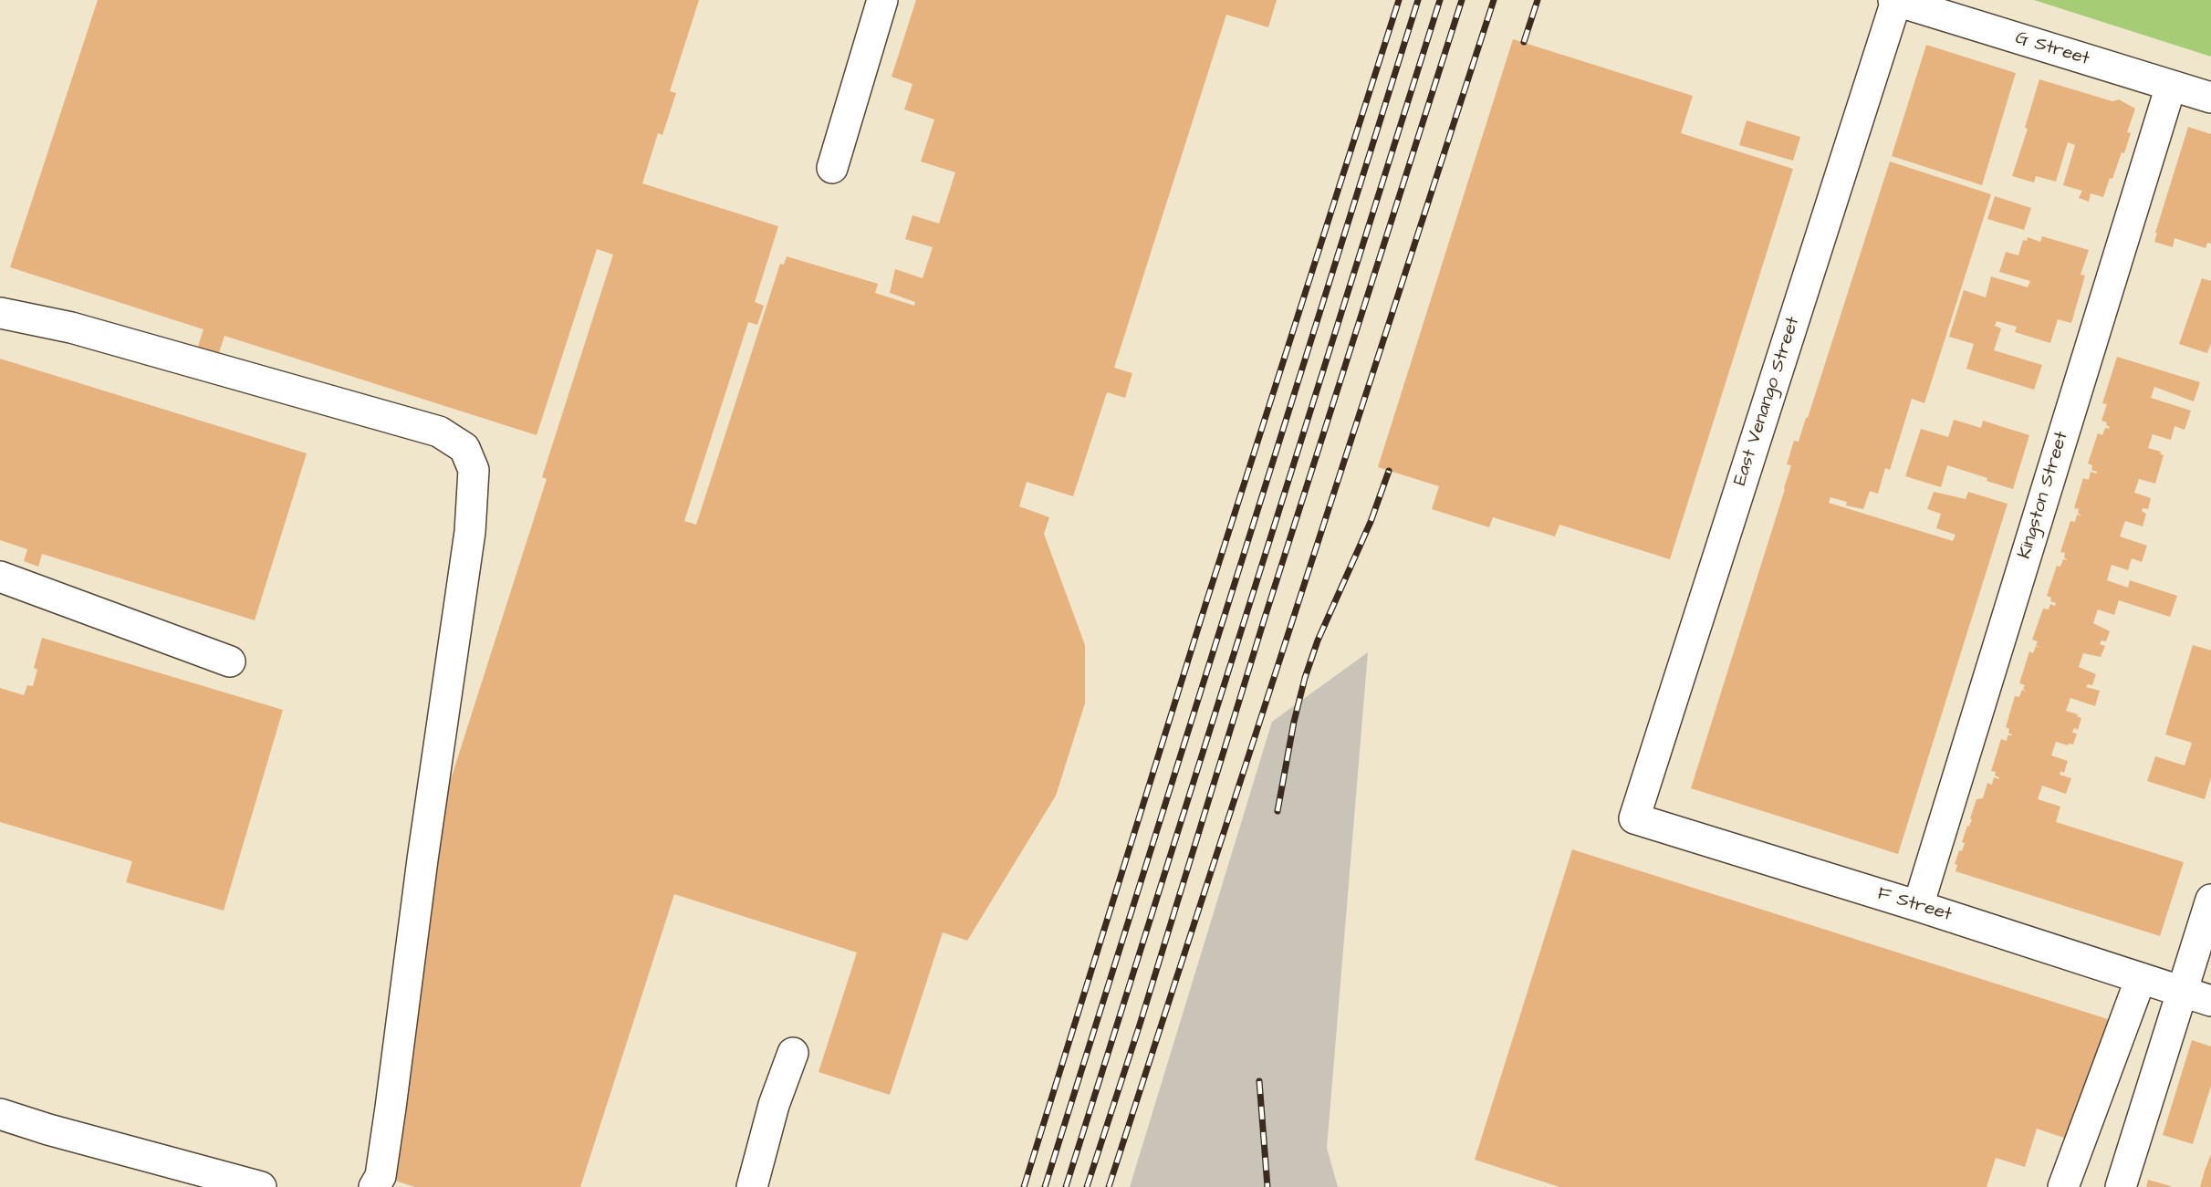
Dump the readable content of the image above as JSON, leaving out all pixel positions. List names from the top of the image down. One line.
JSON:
{"streets":{"street":["G Street","East Venango Street","Kingston Street","F Street"]},"crossings":[["G Street","East Venango Street"],["G Street","Kingston Street"],["East Venango Street","F Street"],["Kingston Street","F Street"]]}
